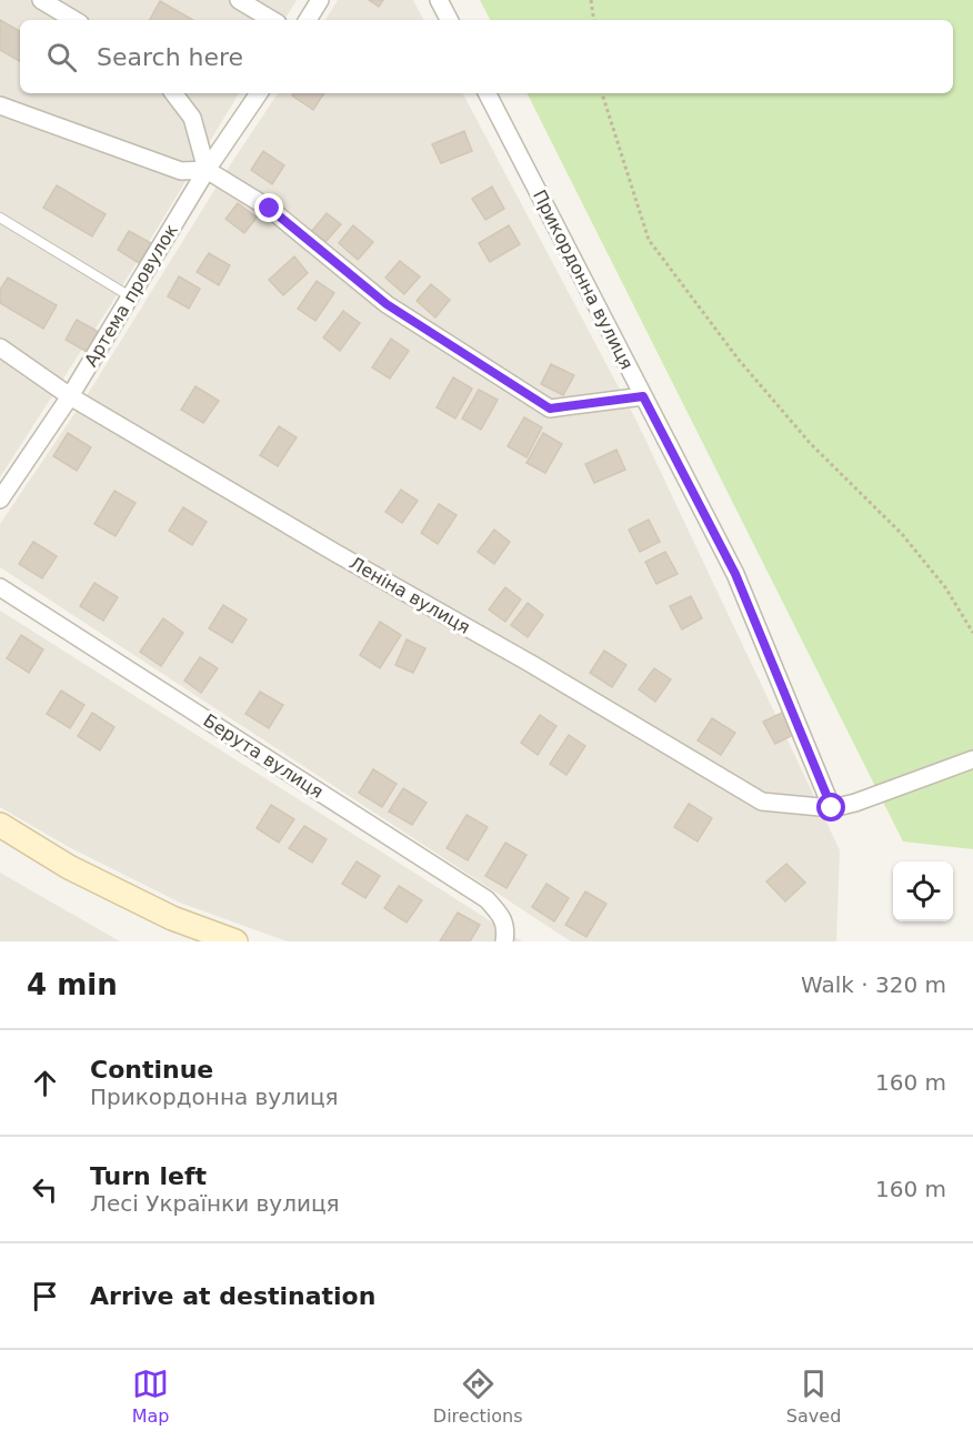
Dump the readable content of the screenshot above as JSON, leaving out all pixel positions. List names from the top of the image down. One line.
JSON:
{"streets":{"street":["Прикордонна вулиця","Артема провулок","Леніна вулиця","Берута вулиця"]},"crossings":[["Прикордонна вулиця","Леніна вулиця"],["Артема провулок","Леніна вулиця"]],"page":{"search":"Search here","heading":["4 min","Walk · 320 m"],"list":[["Continue","Прикордонна вулиця","160 m"],["Turn left","Лесі Українки вулиця","160 m"],"Arrive at destination"],"nav":["Map","Directions","Saved"]}}
